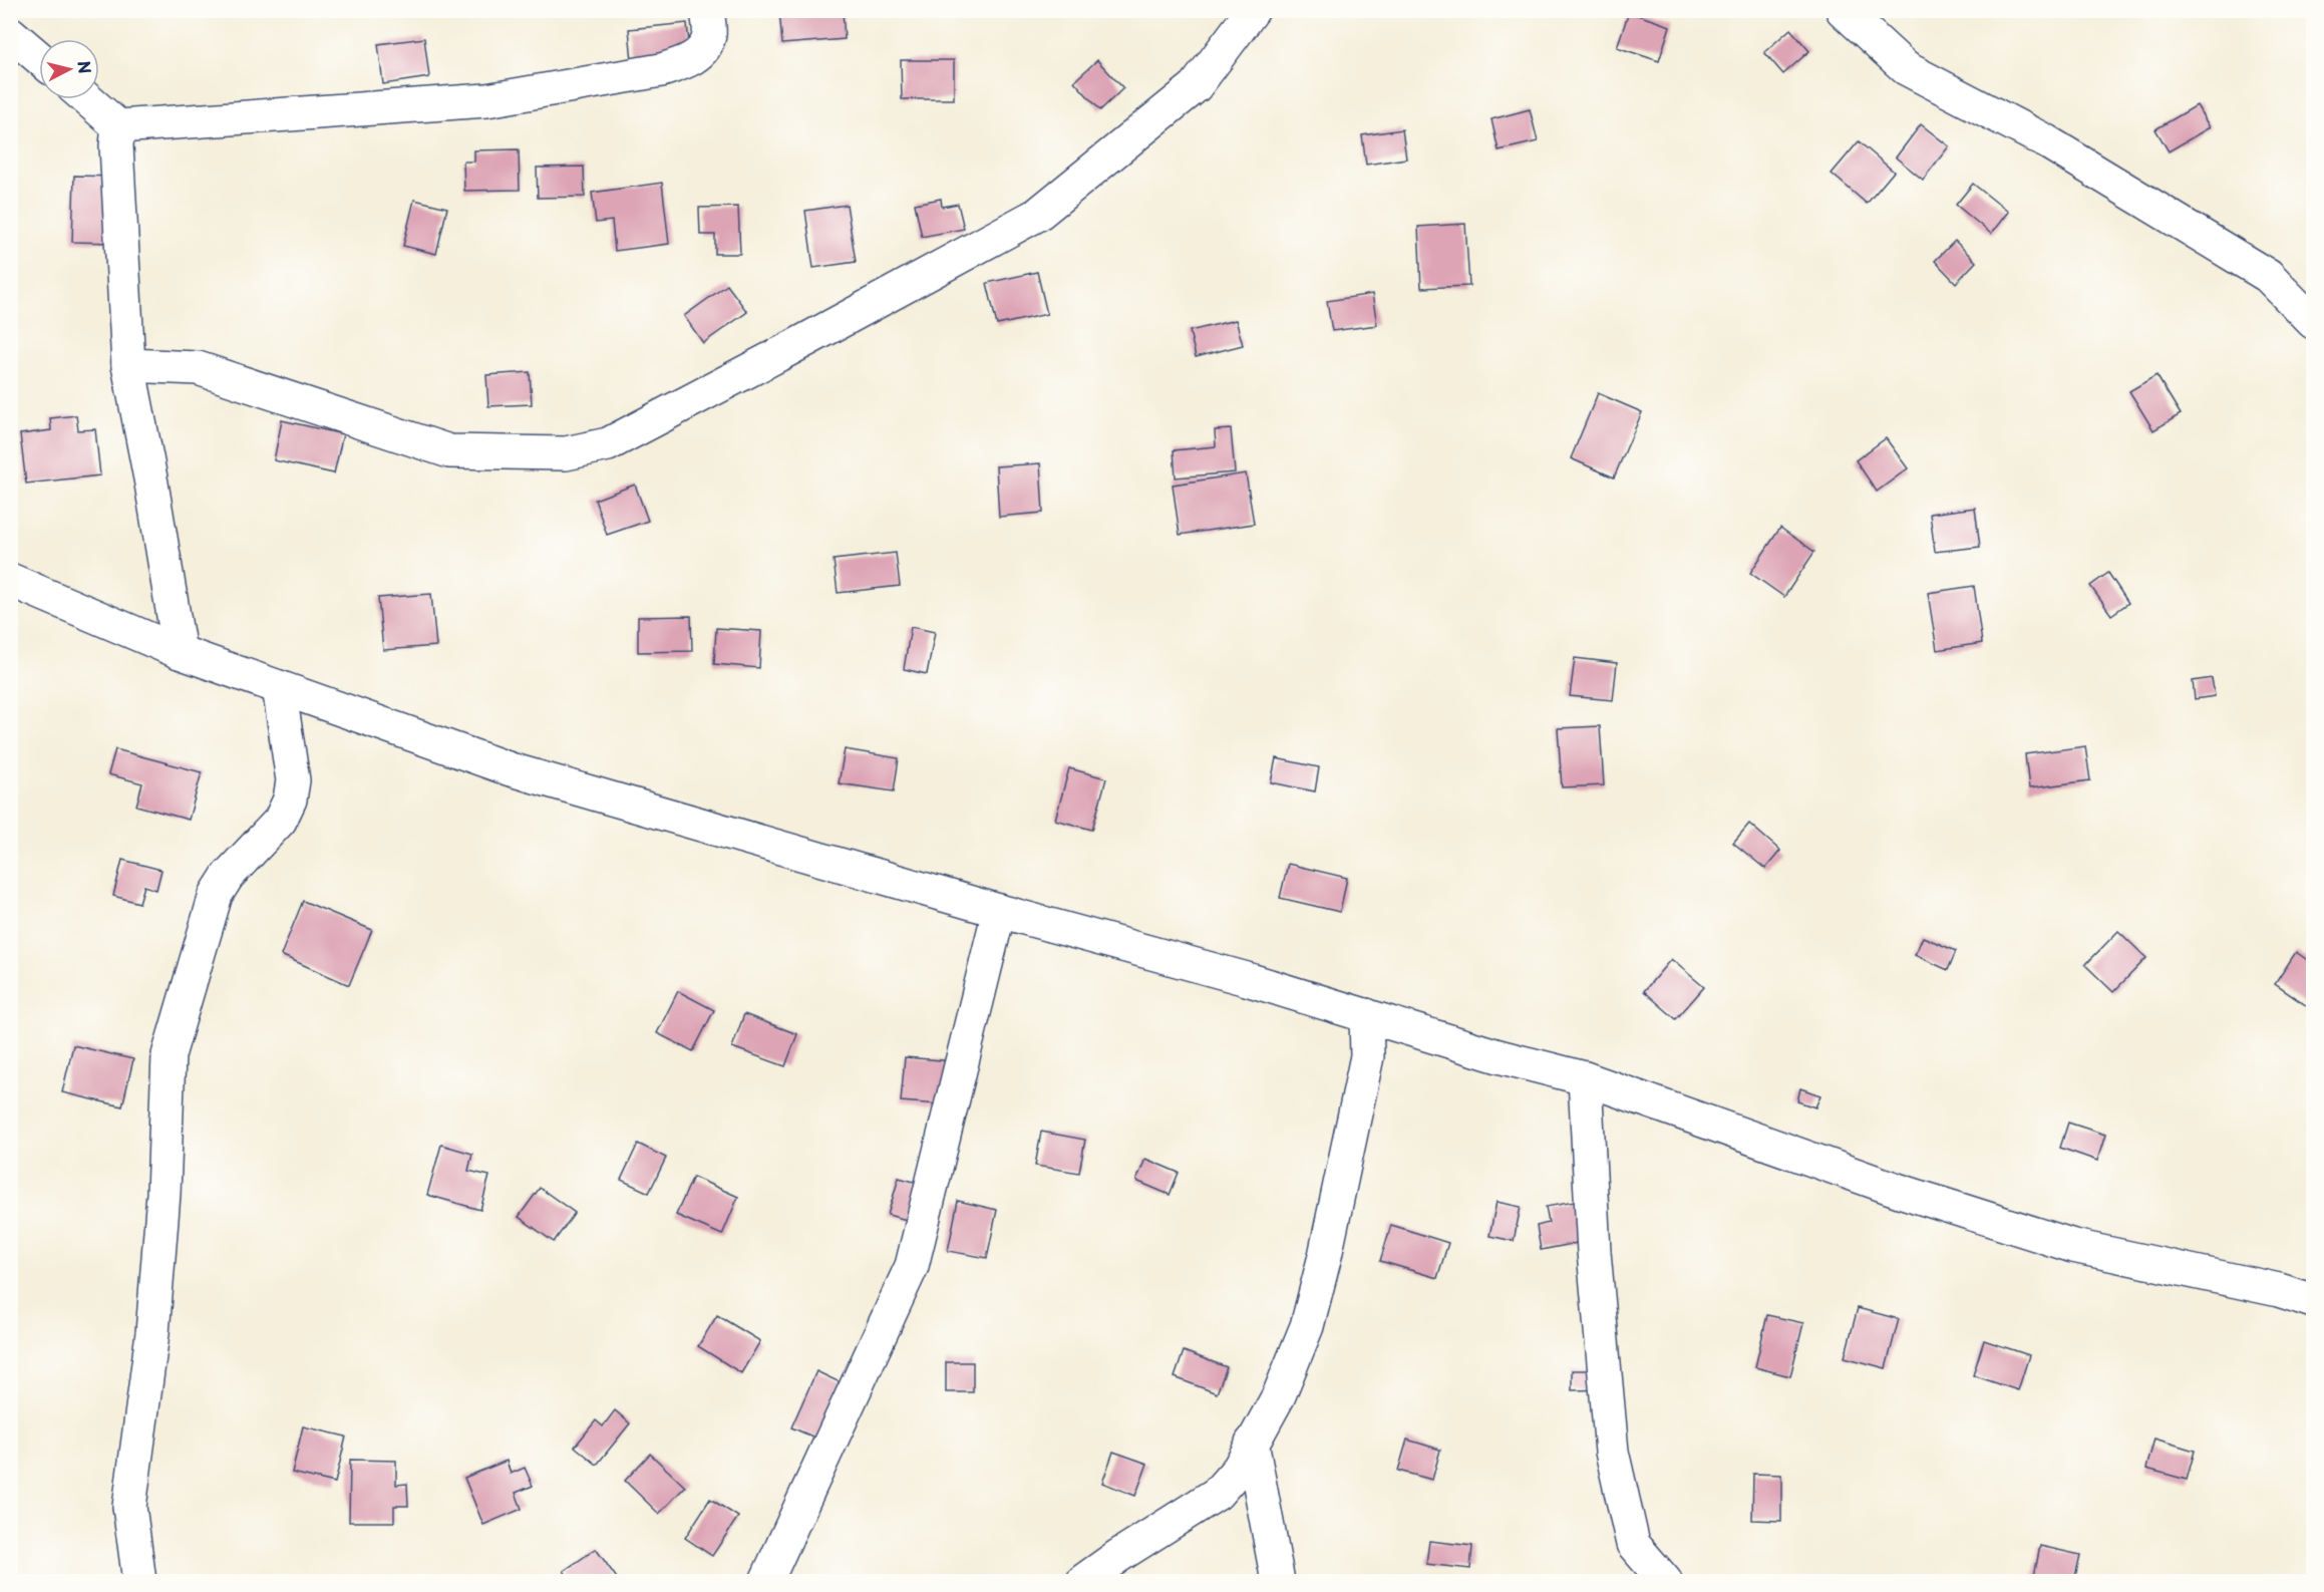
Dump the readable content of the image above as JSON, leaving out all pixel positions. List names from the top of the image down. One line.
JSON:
{"north":"right"}
